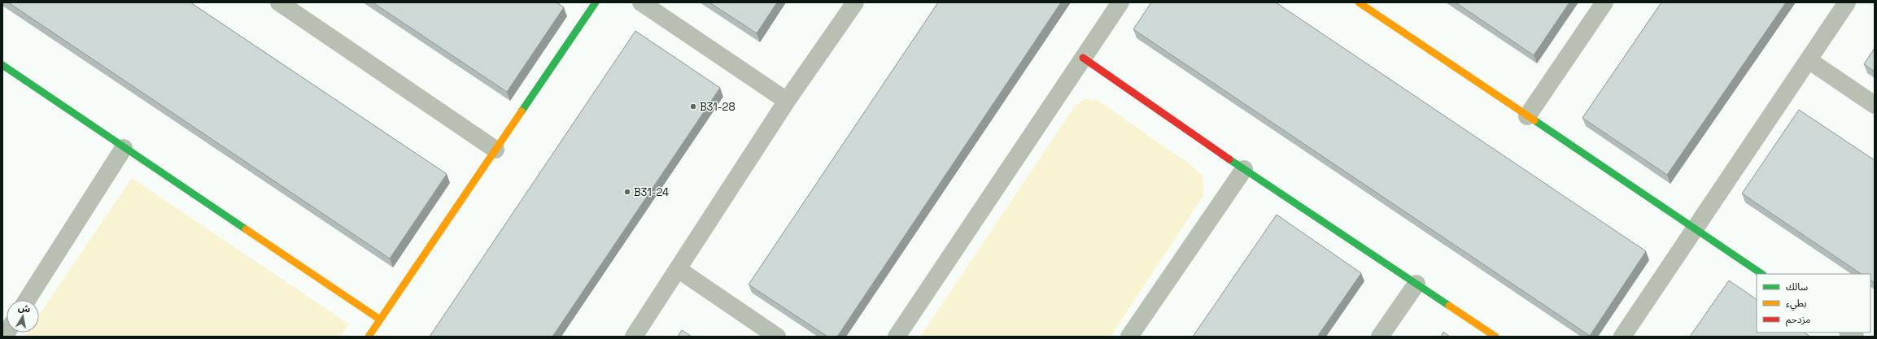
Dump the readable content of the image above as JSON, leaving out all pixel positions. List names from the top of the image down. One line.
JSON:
{"places":["B31-28","B31-24"],"legend":["سالك","بطيء","مزدحم"],"north":"top"}
